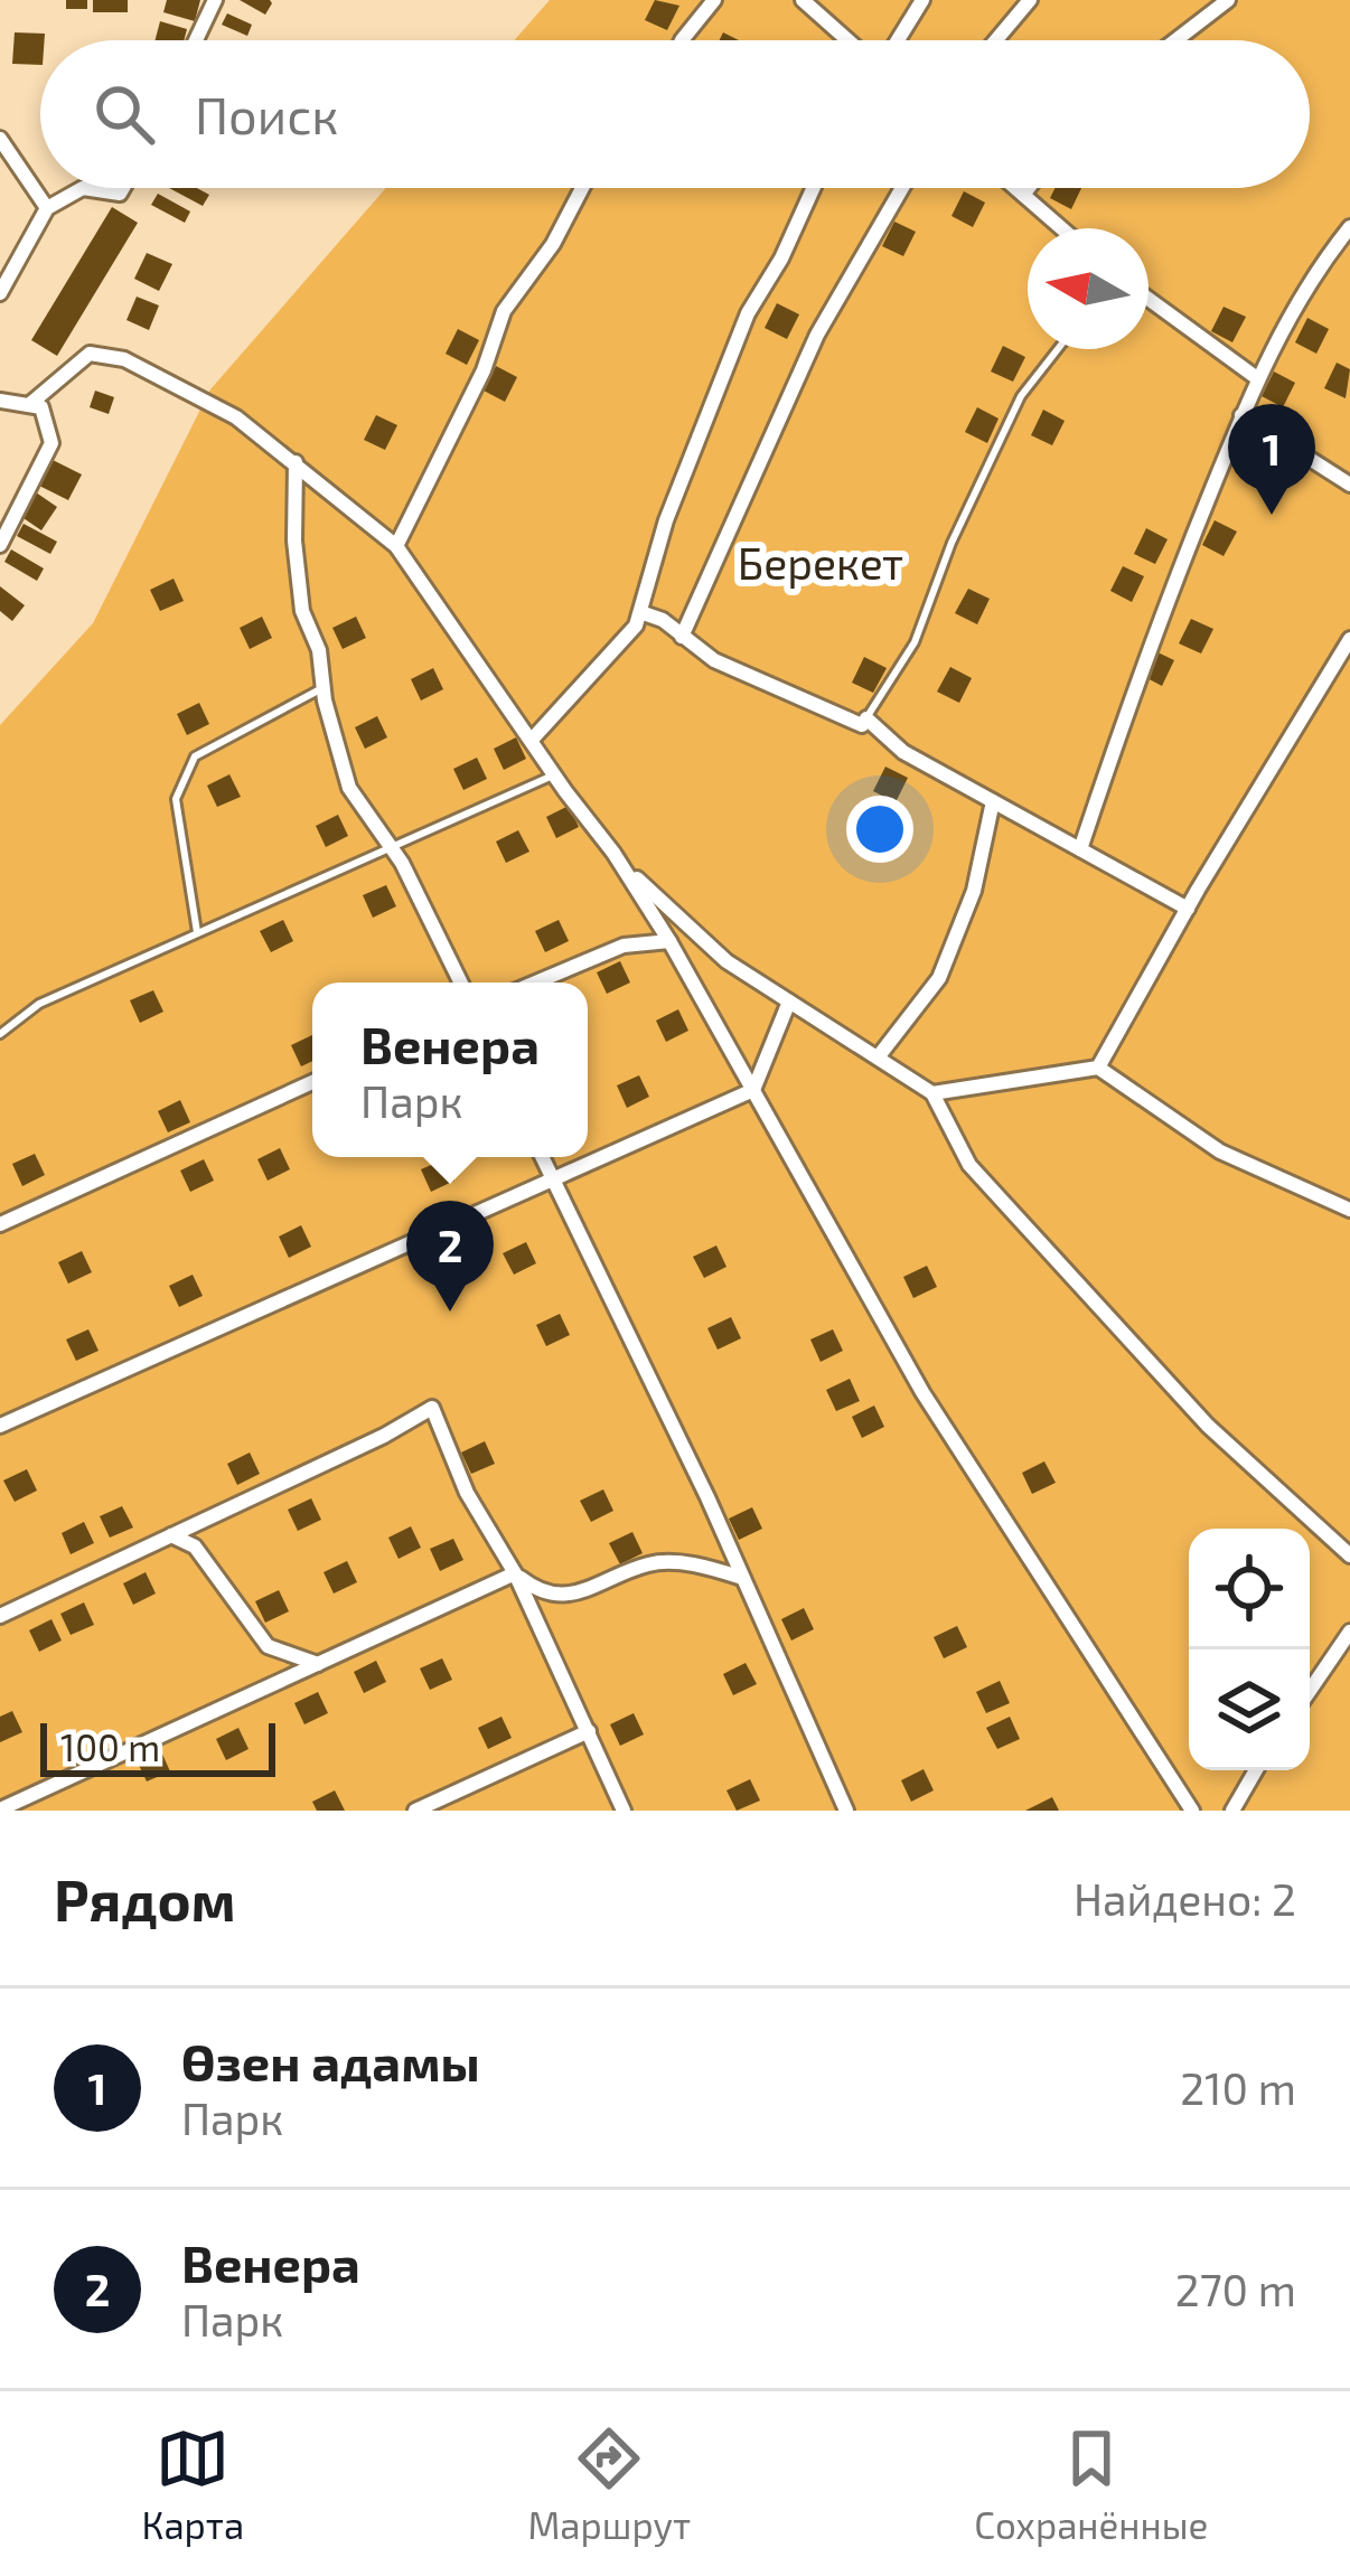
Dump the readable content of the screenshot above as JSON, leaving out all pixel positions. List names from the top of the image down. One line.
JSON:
{"parks":["Берекет"],"scale_bar":"100 m","north":"left","page":{"search":"Поиск","pins":["1","2"],"popup":["Венера","Парк"],"scale":"100 m","heading":["Рядом","Найдено: 2"],"list":[{"mark":"1","name":"Өзен адамы","note":"Парк","value":"210 m"},{"mark":"2","name":"Венера","note":"Парк","value":"270 m"}],"nav":["Карта","Маршрут","Сохранённые"]}}
